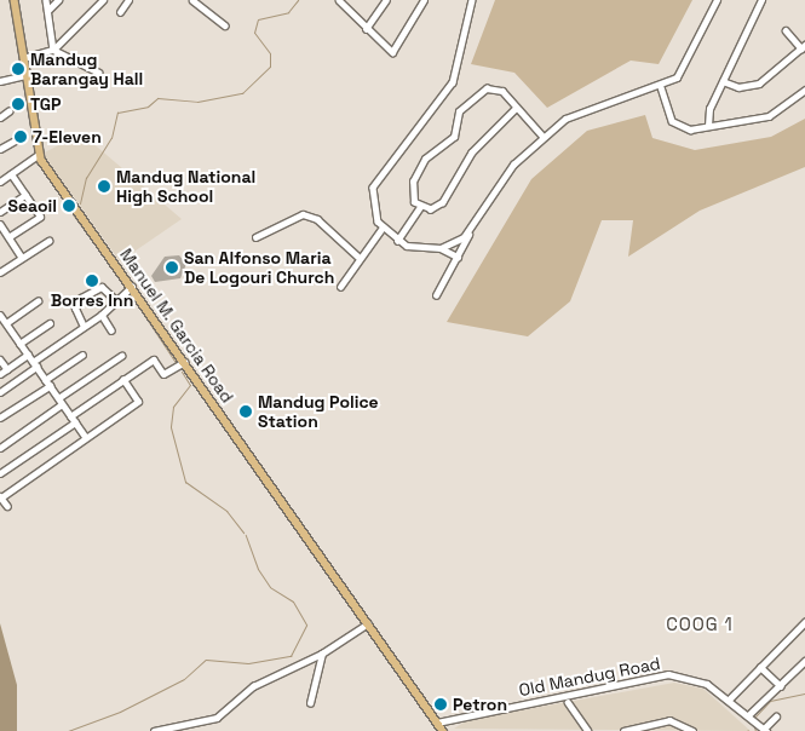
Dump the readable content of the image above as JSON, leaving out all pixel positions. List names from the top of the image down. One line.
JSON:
{"streets":{"main road":["Manuel M. Garcia Road"],"street":["Old Mandug Road"]},"crossings":[["Manuel M. Garcia Road","Old Mandug Road"]],"districts":["COOG 1"],"places":["Mandug Barangay Hall","TGP","7-Eleven","Mandug National High School","Seaoil","San Alfonso Maria De Logouri Church","Borres Inn","Mandug Police Station","Petron"]}
